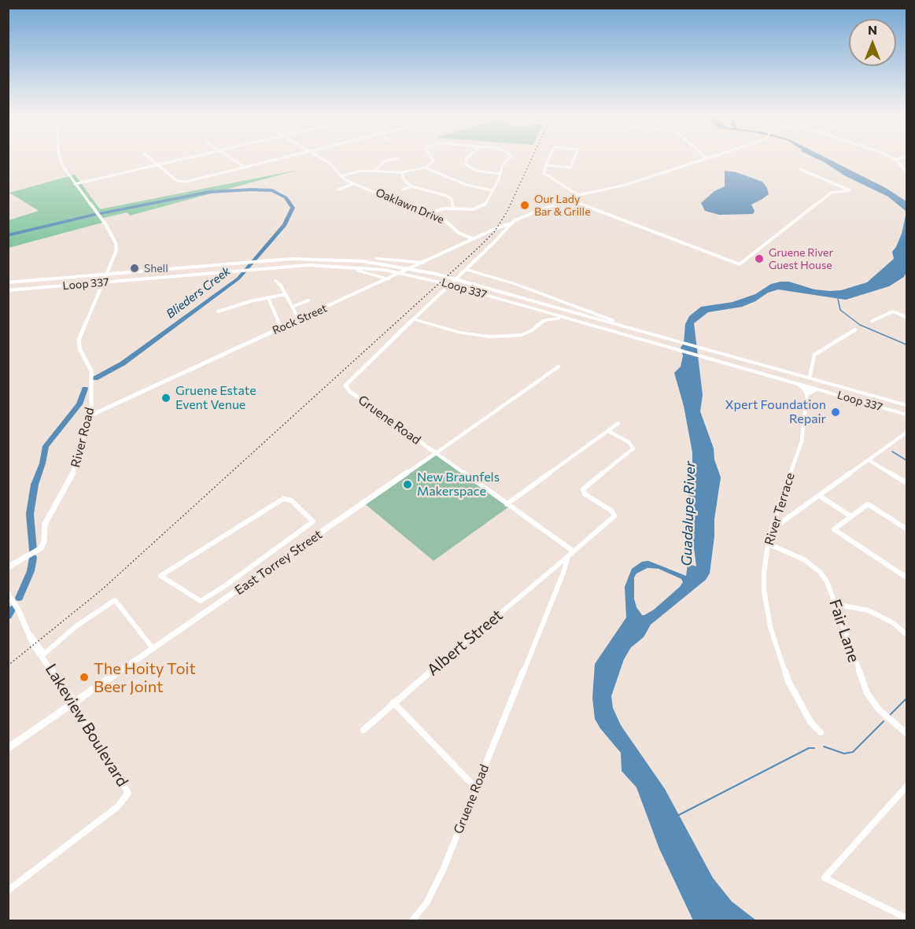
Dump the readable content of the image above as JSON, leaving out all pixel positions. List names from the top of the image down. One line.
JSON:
{"streets":{"main road":["Loop 337"],"street":["Oaklawn Drive","Rock Street","Gruene Road","River Road","River Terrace","East Torrey Street","Fair Lane","Albert Street","Lakeview Boulevard"]},"crossings":[["Oaklawn Drive","Rock Street"],["Loop 337","River Road"],["Loop 337","River Terrace"],["Rock Street","Gruene Road"],["Rock Street","River Road"],["Gruene Road","East Torrey Street"],["Gruene Road","Albert Street"],["River Terrace","Fair Lane"],["East Torrey Street","Lakeview Boulevard"]],"water":["Blieders Creek","Guadalupe River"],"places":["Our Lady Bar & Grille","Gruene River Guest House","Shell","Gruene Estate Event Venue","Xpert Foundation Repair","New Braunfels Makerspace","The Hoity Toit Beer Joint"],"north":"top"}
